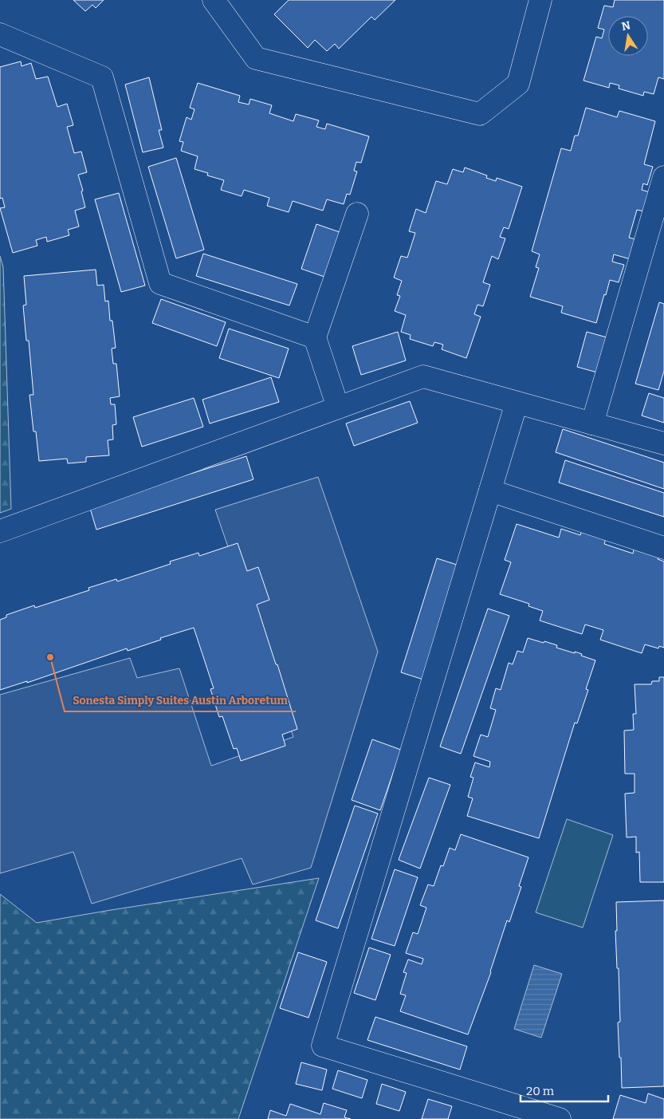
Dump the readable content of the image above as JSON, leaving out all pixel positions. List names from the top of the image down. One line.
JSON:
{"places":["Sonesta Simply Suites Austin Arboretum"],"scale_bar":"20 m","north":"top"}
